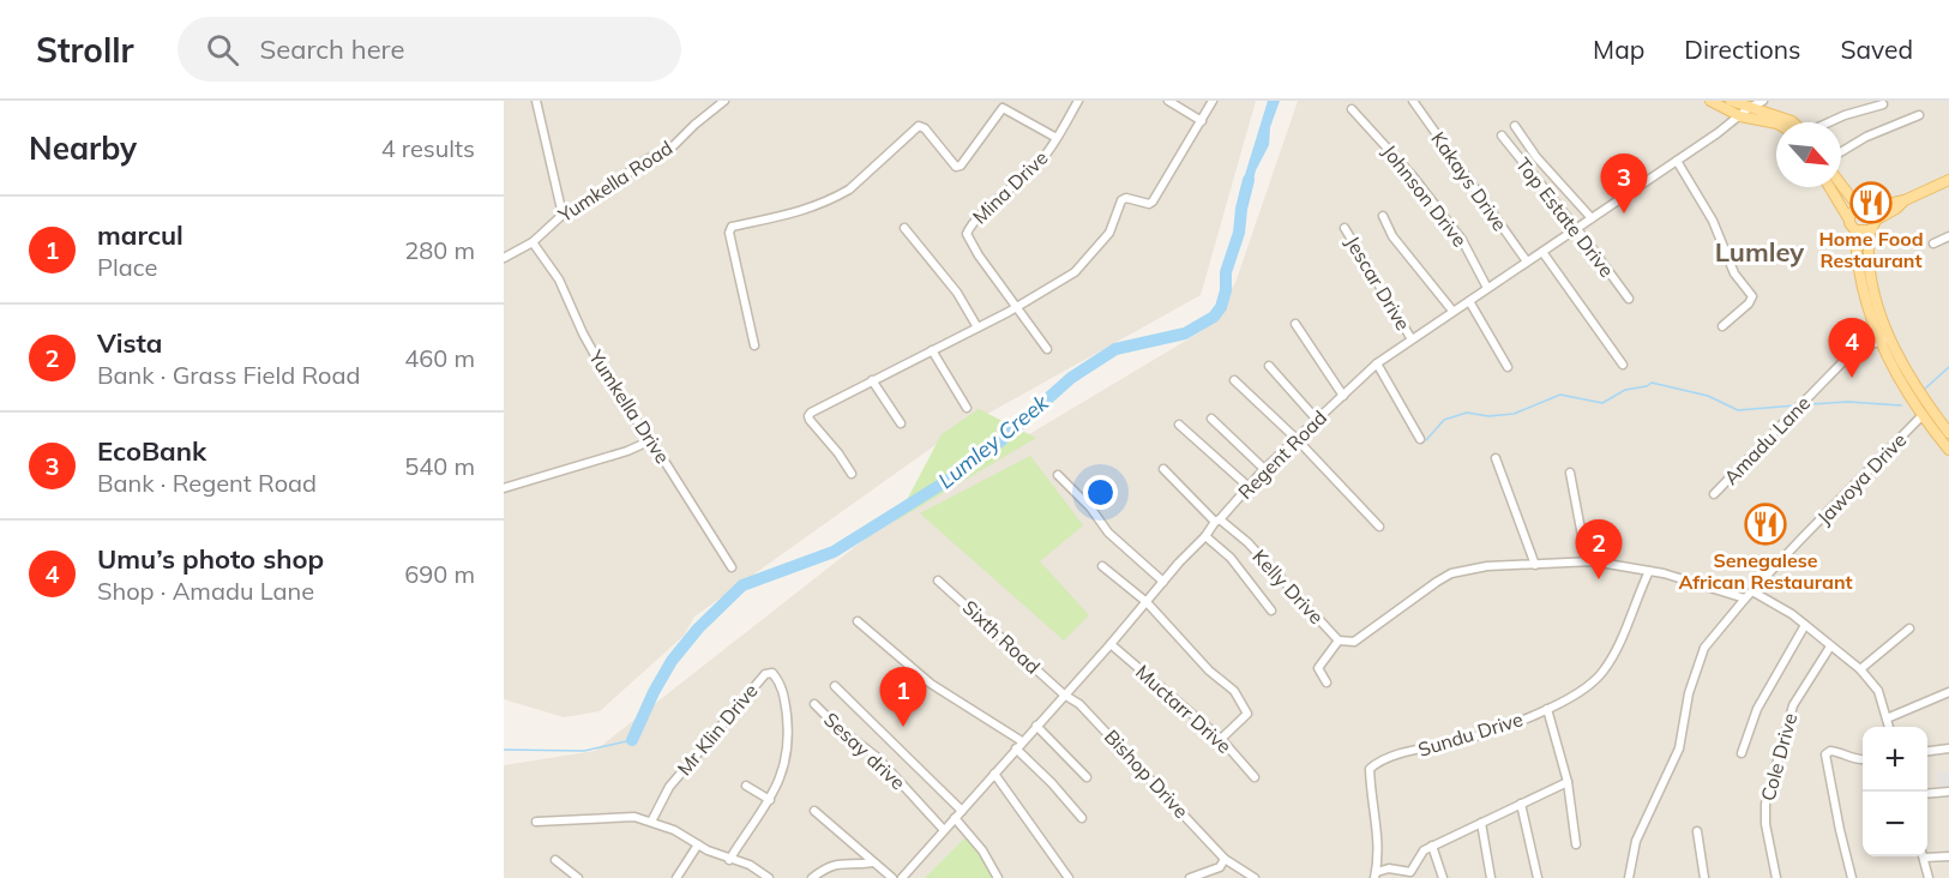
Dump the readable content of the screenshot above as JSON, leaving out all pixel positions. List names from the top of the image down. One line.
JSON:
{"streets":{"street":["Yumkella Road","Kakays Drive","Mina Drive","Johnson Drive","Top Estate Drive","Jescar Drive","Yumkella Drive","Amadu Lane","Regent Road","Jawoya Drive","Kelly Drive","Sixth Road","Muctarr Drive","Mr Klin Drive","Sundu Drive","Sesay drive","Cole Drive","Bishop Drive"]},"crossings":[["Yumkella Road","Yumkella Drive"],["Kakays Drive","Regent Road"],["Johnson Drive","Regent Road"],["Top Estate Drive","Regent Road"],["Jescar Drive","Regent Road"],["Regent Road","Kelly Drive"],["Regent Road","Sixth Road"],["Regent Road","Muctarr Drive"],["Regent Road","Sesay drive"],["Regent Road","Bishop Drive"],["Sixth Road","Bishop Drive"]],"districts":["Lumley"],"water":["Lumley Creek"],"places":{"restaurant":["Home Food Restaurant","Senegalese African Restaurant"]},"north":"bottom right","page":{"header":"Strollr","search":"Search here","nav":["Map","Directions","Saved"],"heading":["Nearby","4 results"],"pins":["3","4","2","1"],"list":[{"mark":"1","name":"marcul","note":"Place","value":"280 m"},{"mark":"2","name":"Vista","note":"Bank · Grass Field Road","value":"460 m"},{"mark":"3","name":"EcoBank","note":"Bank · Regent Road","value":"540 m"},{"mark":"4","name":"Umu’s photo shop","note":"Shop · Amadu Lane","value":"690 m"}],"map_buttons":["+","−"]}}
